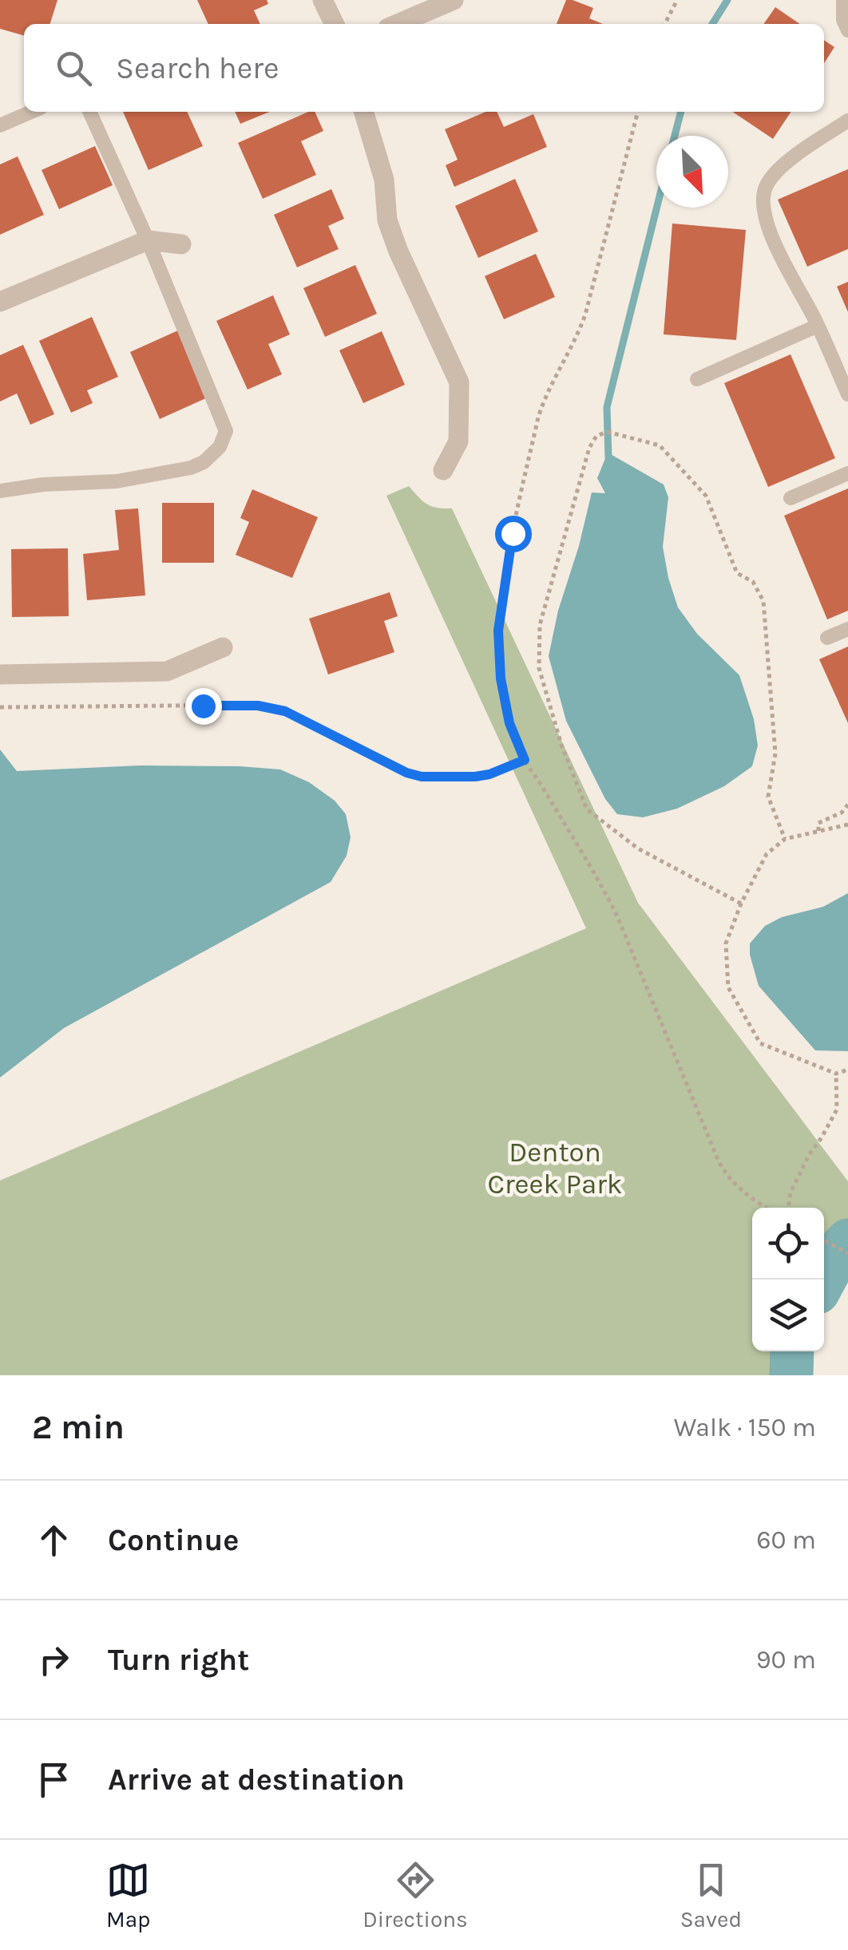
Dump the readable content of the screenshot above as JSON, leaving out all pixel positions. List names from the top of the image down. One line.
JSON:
{"parks":["Denton Creek Park"],"north":"bottom right","page":{"search":"Search here","heading":["2 min","Walk · 150 m"],"list":[["Continue","60 m"],["Turn right","90 m"],"Arrive at destination"],"nav":["Map","Directions","Saved"]}}
